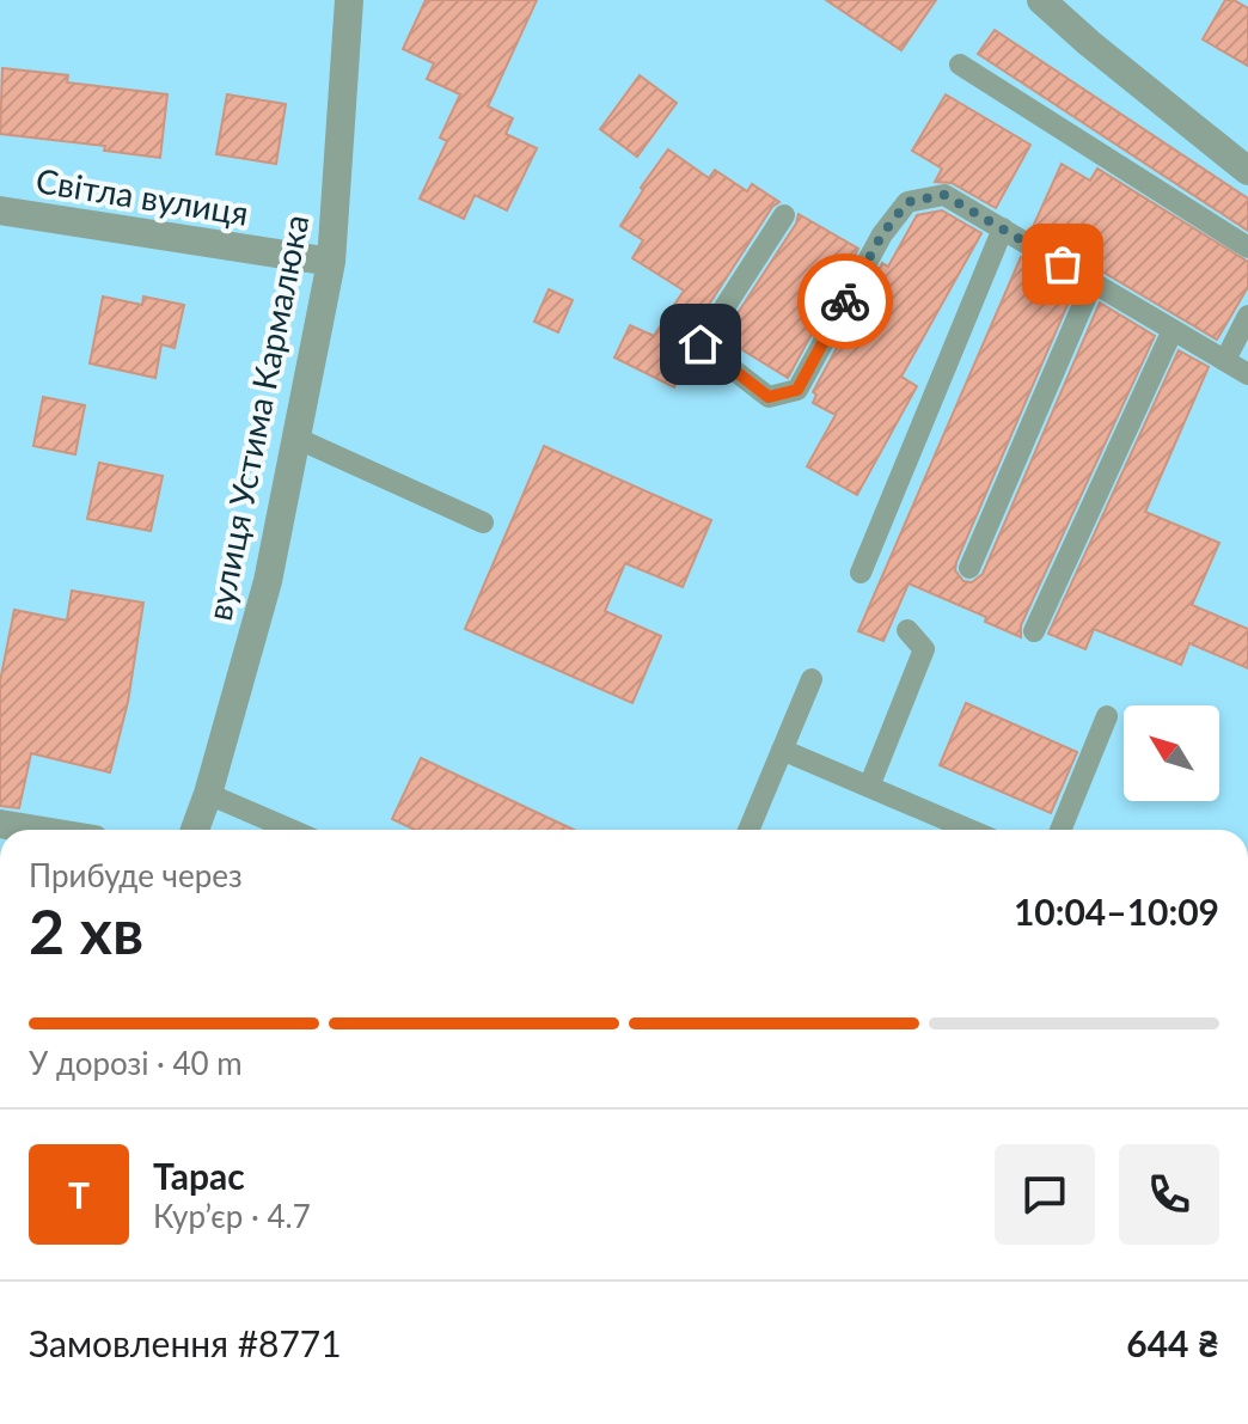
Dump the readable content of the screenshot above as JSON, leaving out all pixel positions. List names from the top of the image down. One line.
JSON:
{"streets":{"street":["Світла вулиця","вулиця Устима Кармалюка"]},"crossings":[["Світла вулиця","вулиця Устима Кармалюка"]],"north":"top left","page":{"heading":["2 хв","Прибуде через","10:04–10:09"],"panel":["Тарас","Кур’єр · 4.7","Замовлення #8771","644 ₴"],"bar":"У дорозі · 40 m","round":"Т"}}
